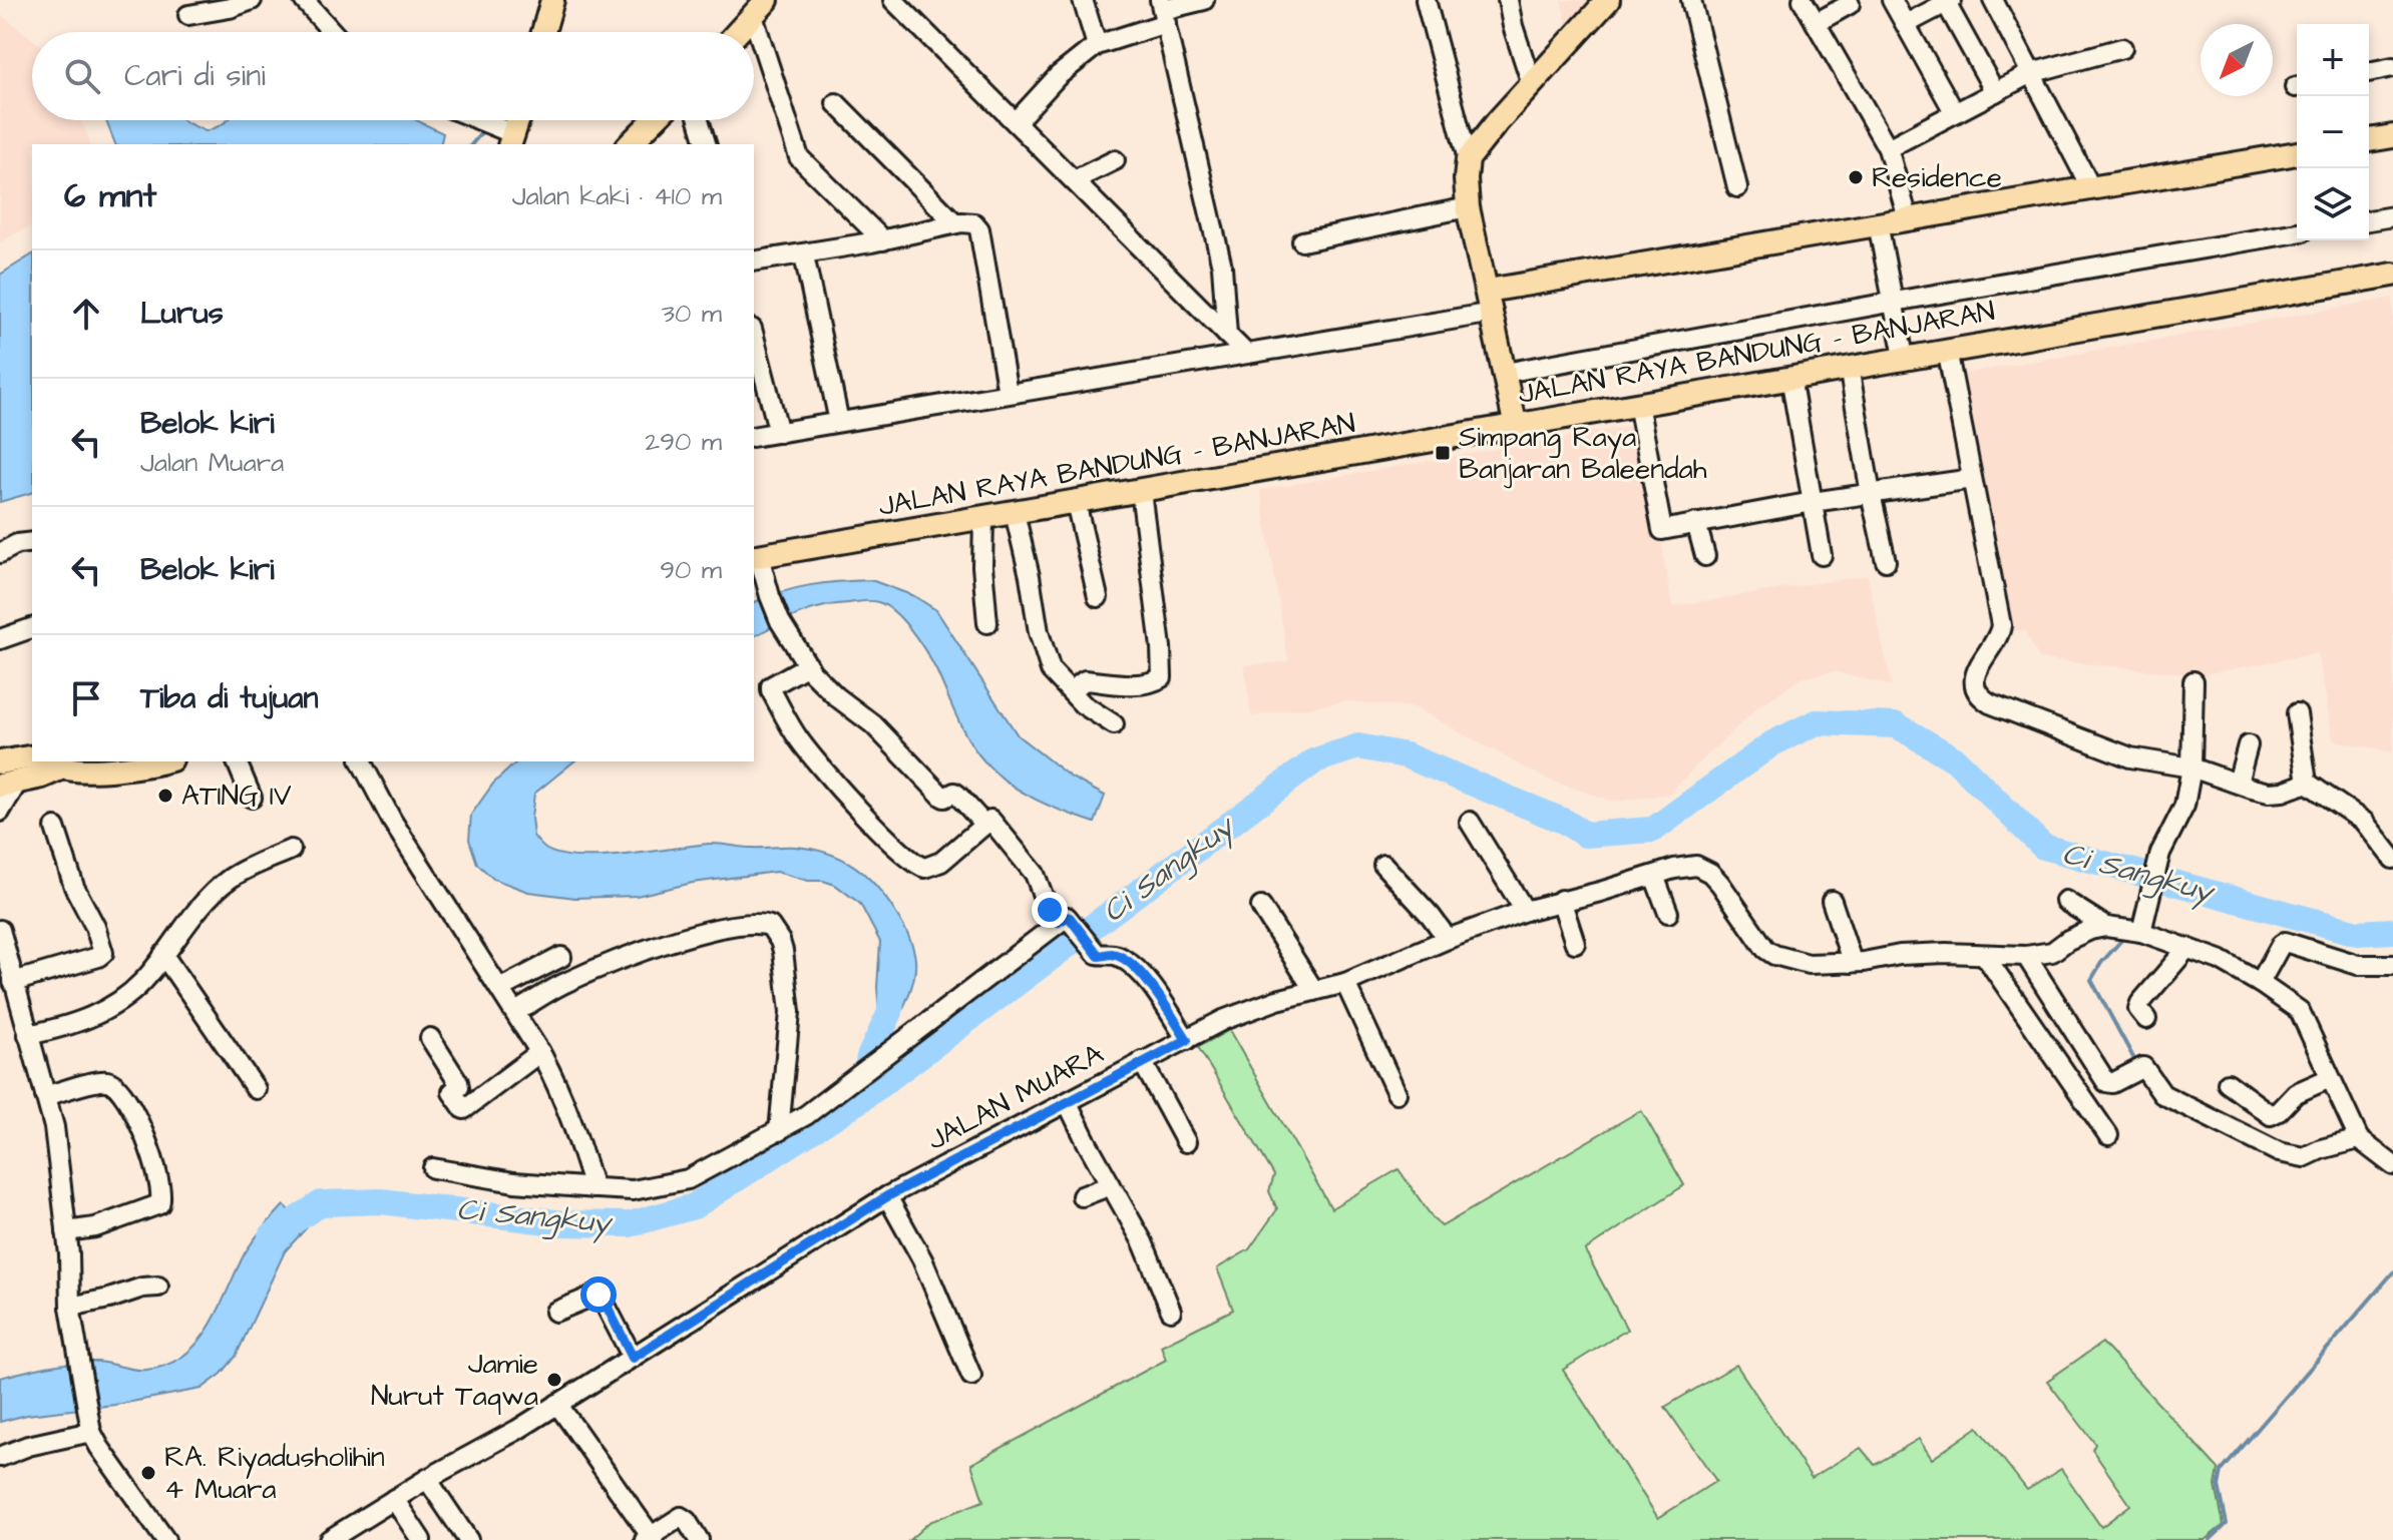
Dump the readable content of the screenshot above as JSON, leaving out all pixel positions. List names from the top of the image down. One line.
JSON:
{"streets":{"main road":["JALAN RAYA BANDUNG - BANJARAN"],"street":["JALAN MUARA"]},"water":["Ci Sangkuy"],"places":{"other":["Residence","ATING IV","Jamie Nurut Taqwa","RA. Riyadusholihin 4 Muara"],"transit":["Simpang Raya Banjaran Baleendah"]},"north":"bottom left","page":{"map_buttons":["+","−"],"search":"Cari di sini","heading":["6 mnt","Jalan kaki · 410 m"],"list":[["Lurus","30 m"],["Belok kiri","Jalan Muara","290 m"],["Belok kiri","90 m"],"Tiba di tujuan"]}}
